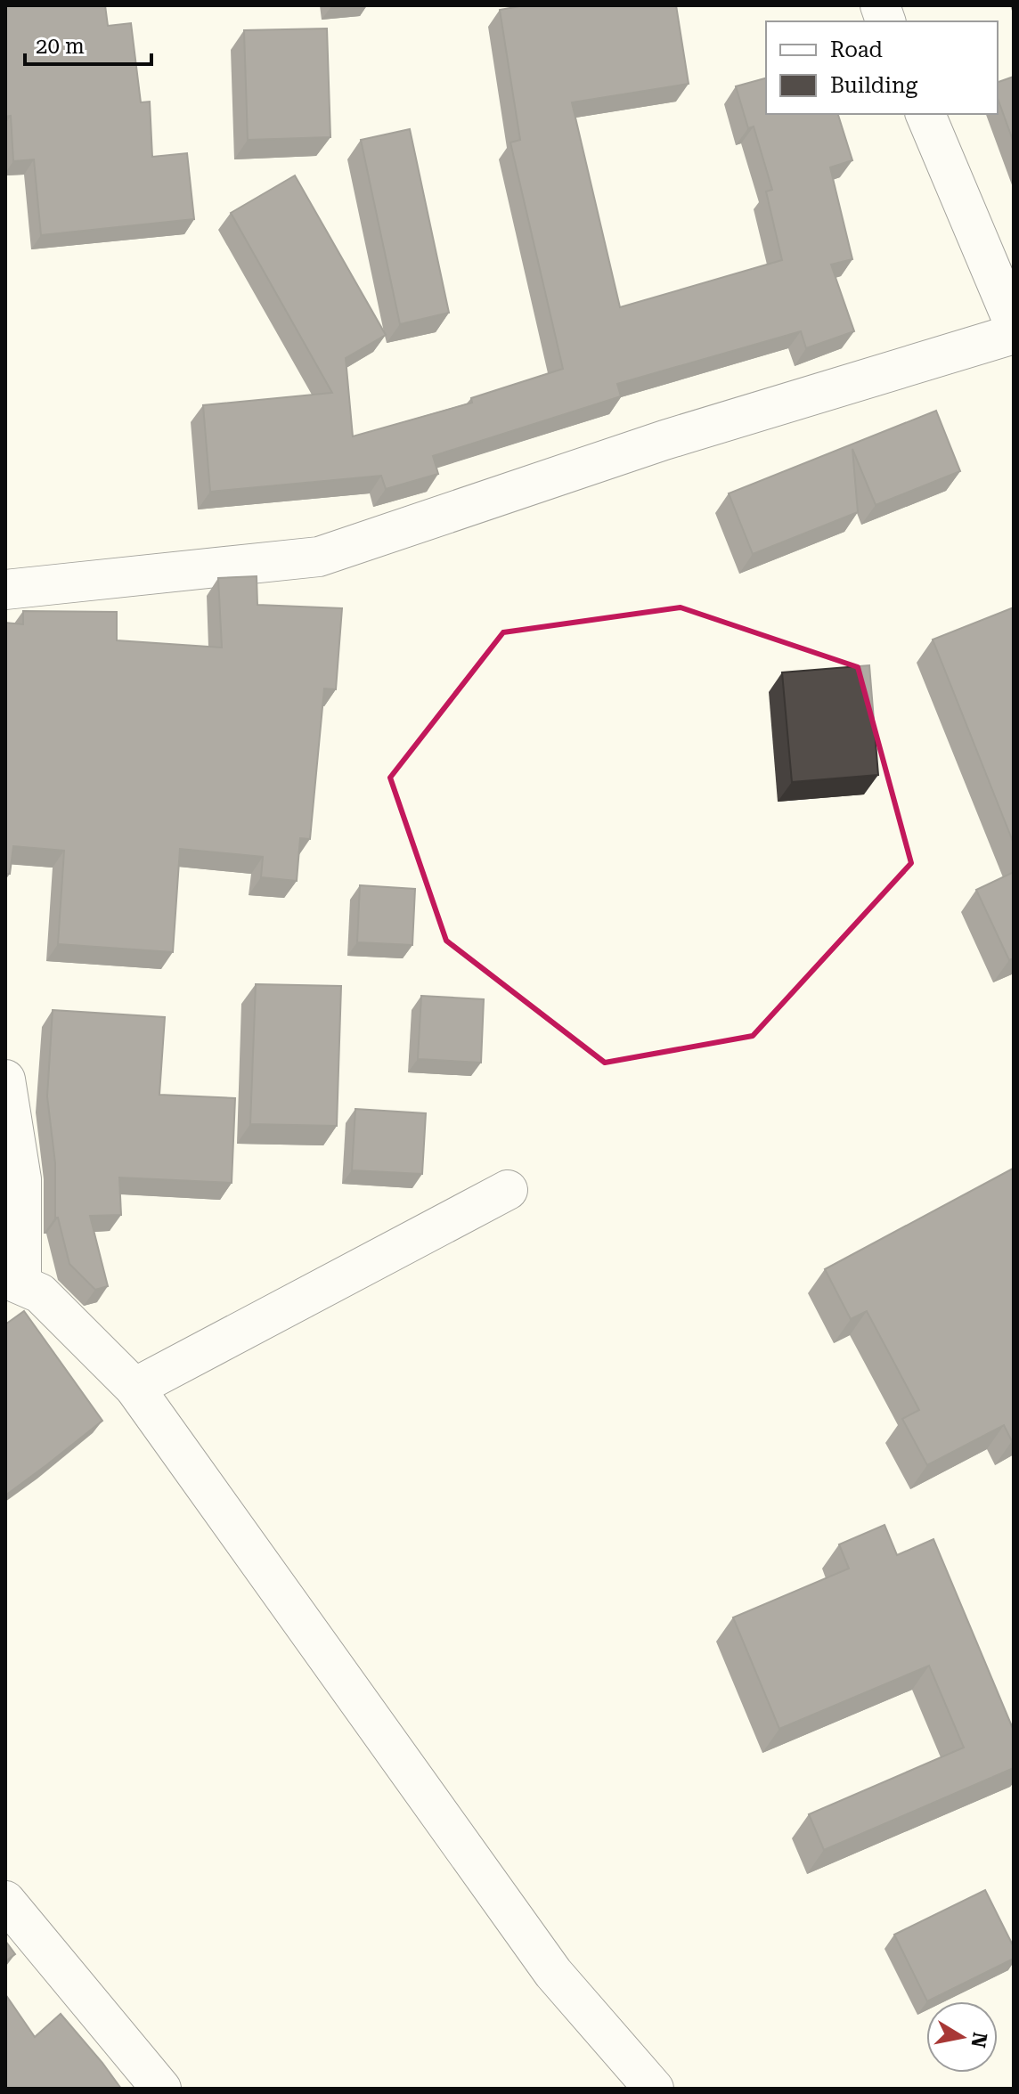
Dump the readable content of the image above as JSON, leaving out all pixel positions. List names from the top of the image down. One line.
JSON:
{"legend":["Road","Building"],"scale_bar":"20 m","north":"right"}
